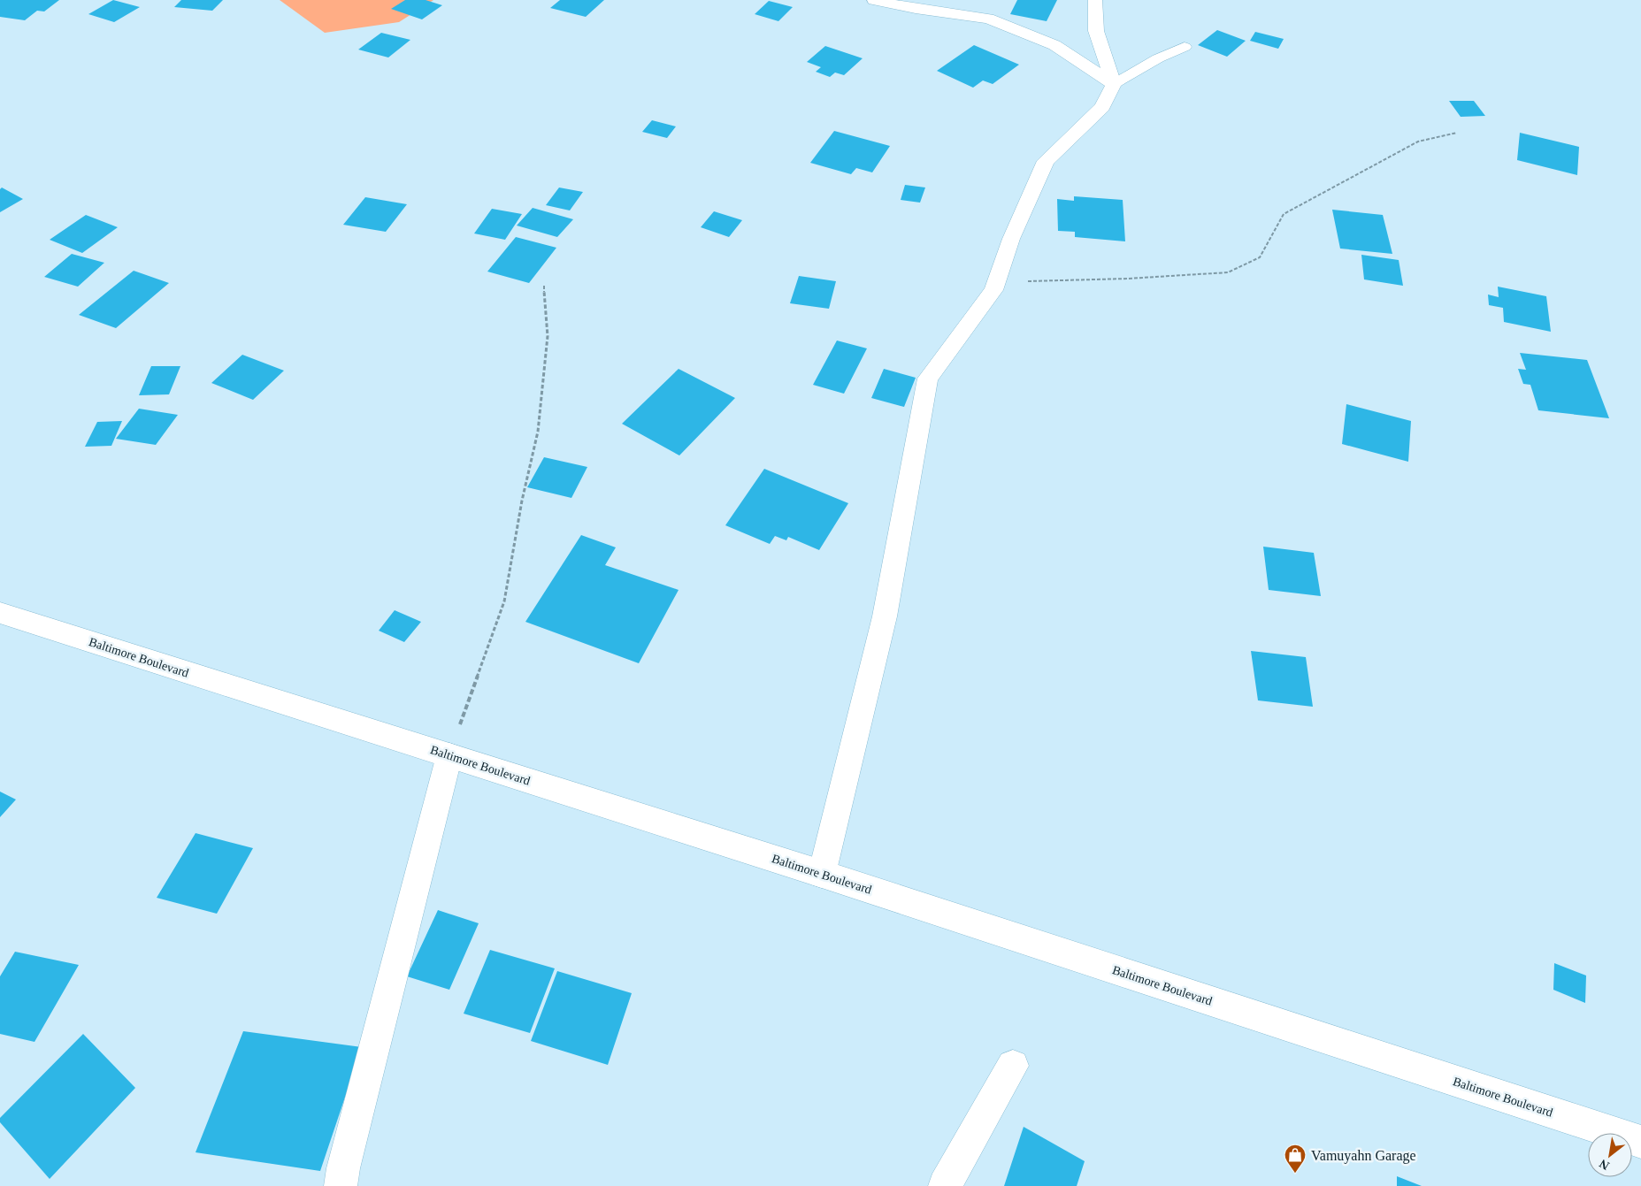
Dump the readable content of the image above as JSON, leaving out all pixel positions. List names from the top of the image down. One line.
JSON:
{"streets":{"main road":["Baltimore Boulevard"]},"places":{"shop":["Vamuyahn Garage"]},"north":"bottom left"}
